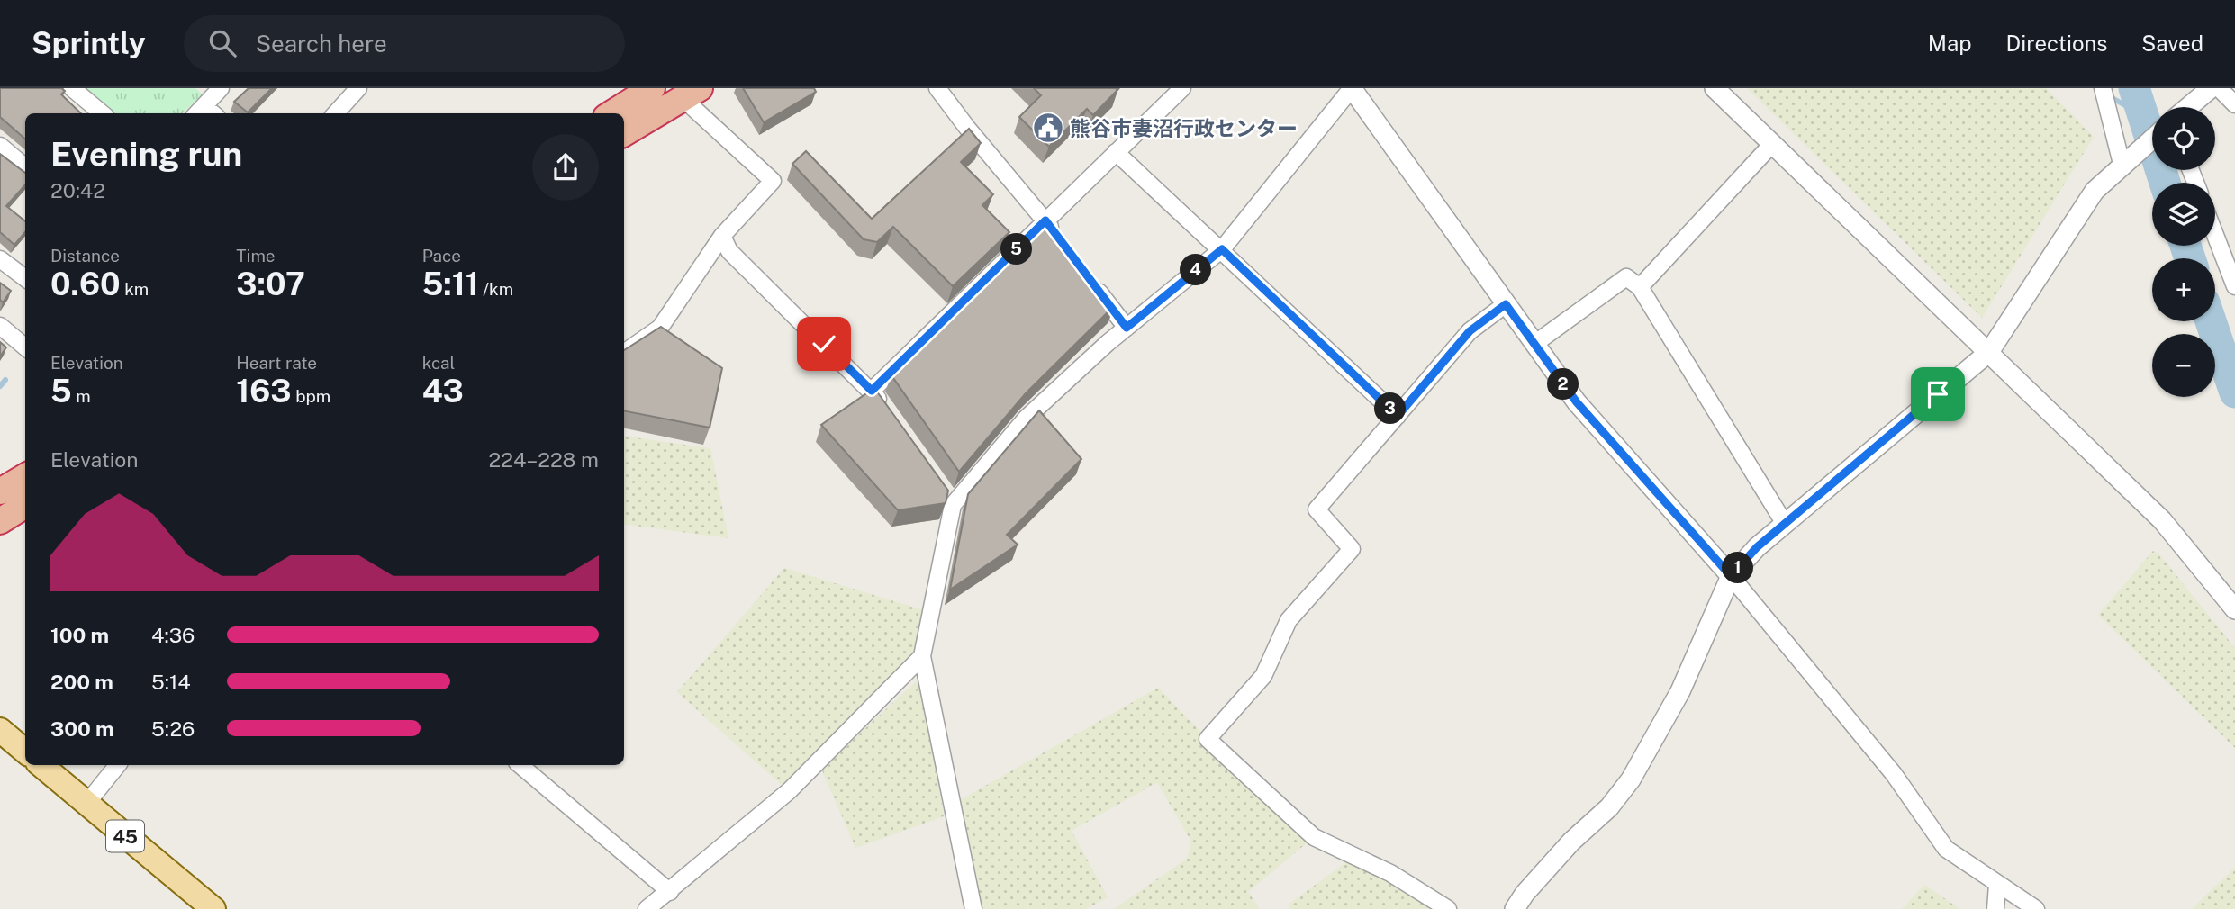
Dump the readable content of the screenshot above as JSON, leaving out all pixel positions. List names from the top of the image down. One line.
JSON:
{"streets":{"main road":["45"]},"places":{"public building":["熊谷市妻沼行政センター"]},"page":{"header":"Sprintly","search":"Search here","nav":["Map","Directions","Saved"],"map_buttons":["+","−"],"heading":["Evening run","20:42"],"stats":[["Distance","0.60 km"],["Time","3:07"],["Pace","5:11 /km"],["Elevation","5 m"],["Heart rate","163 bpm"],["kcal","43"]],"pins":["5","4","2","3","1"],"chart":["Elevation","224–228 m"],"list":[{"name":"100 m","note":"4:36"},{"name":"200 m","note":"5:14"},{"name":"300 m","note":"5:26"}]}}
